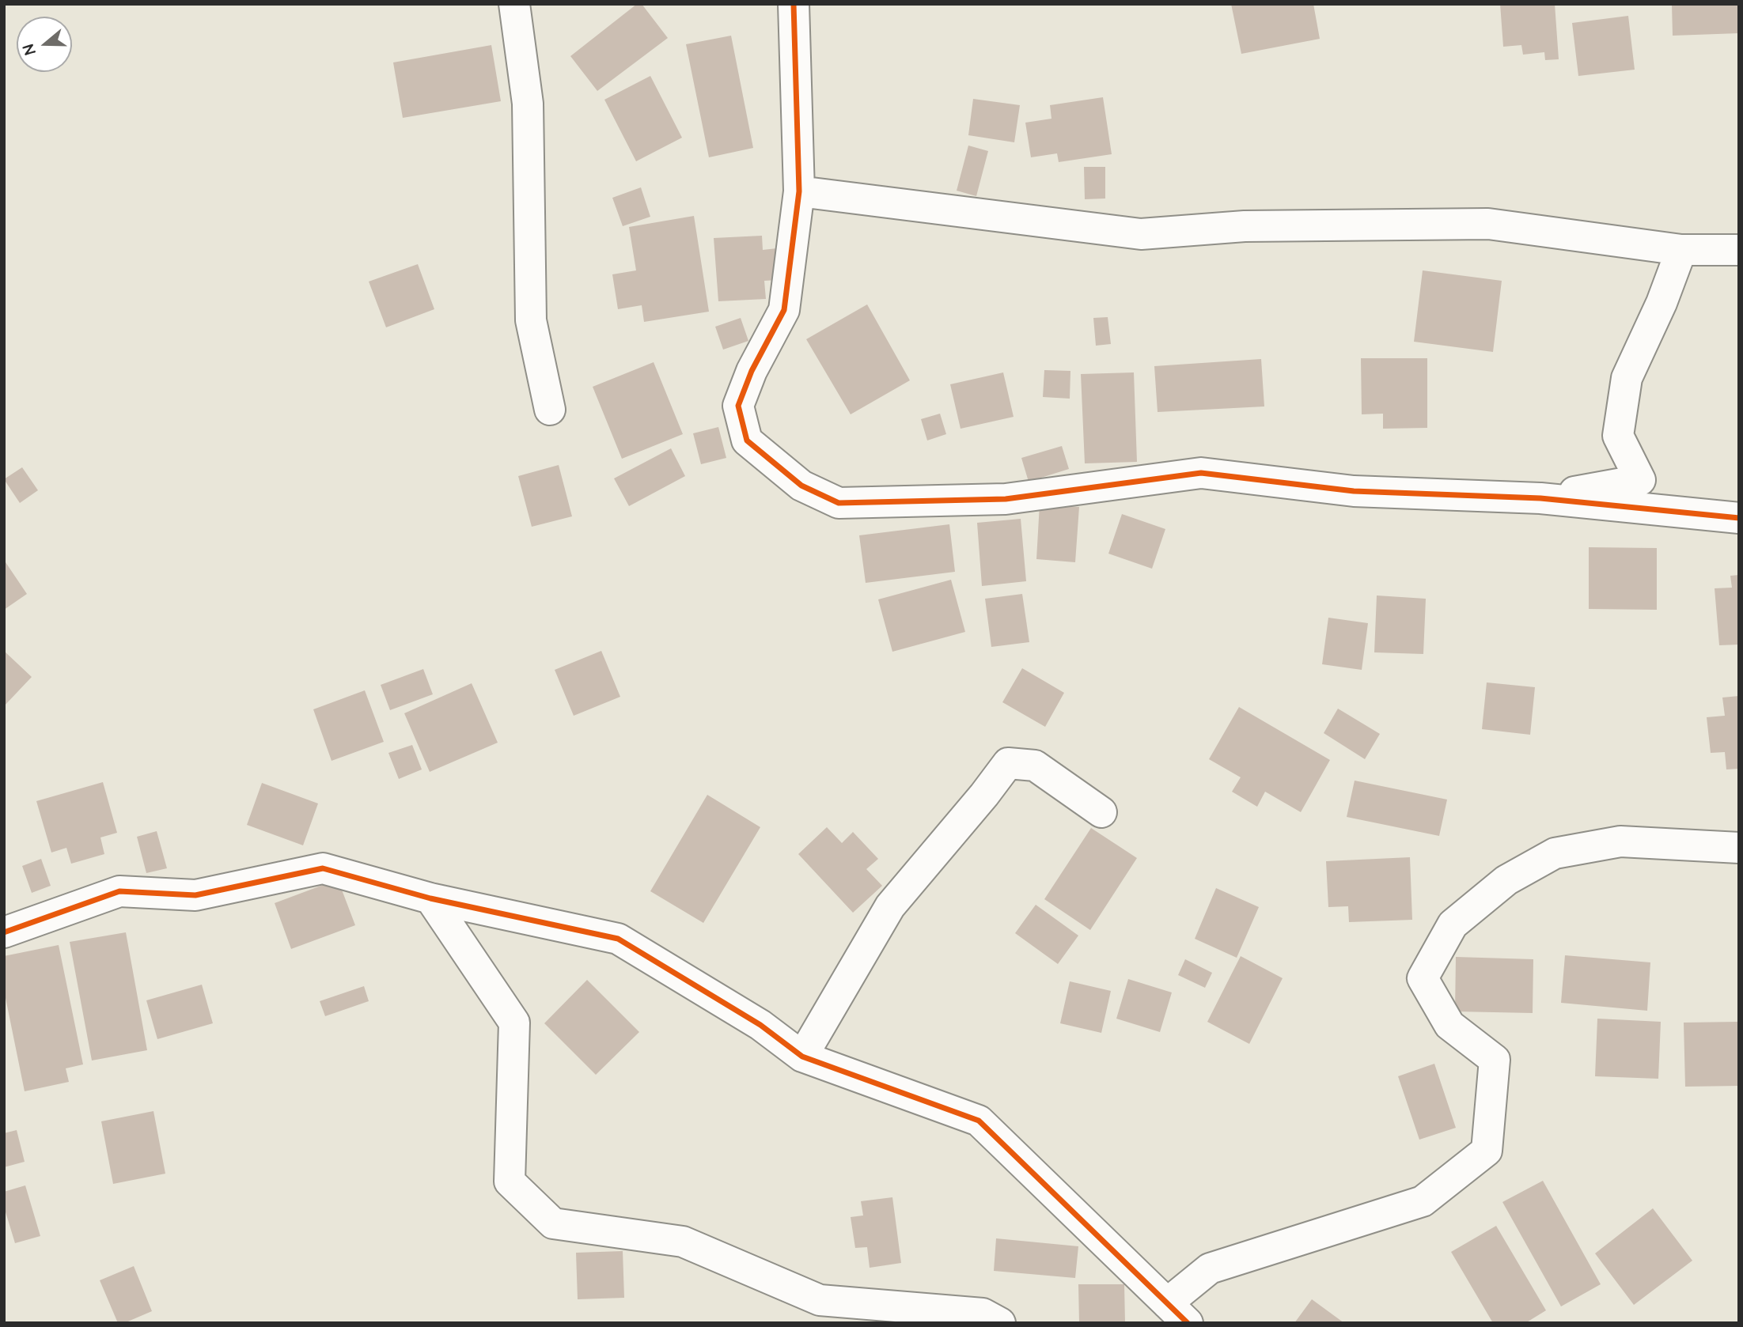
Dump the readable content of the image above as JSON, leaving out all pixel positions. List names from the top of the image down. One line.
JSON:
{"north":"left"}
